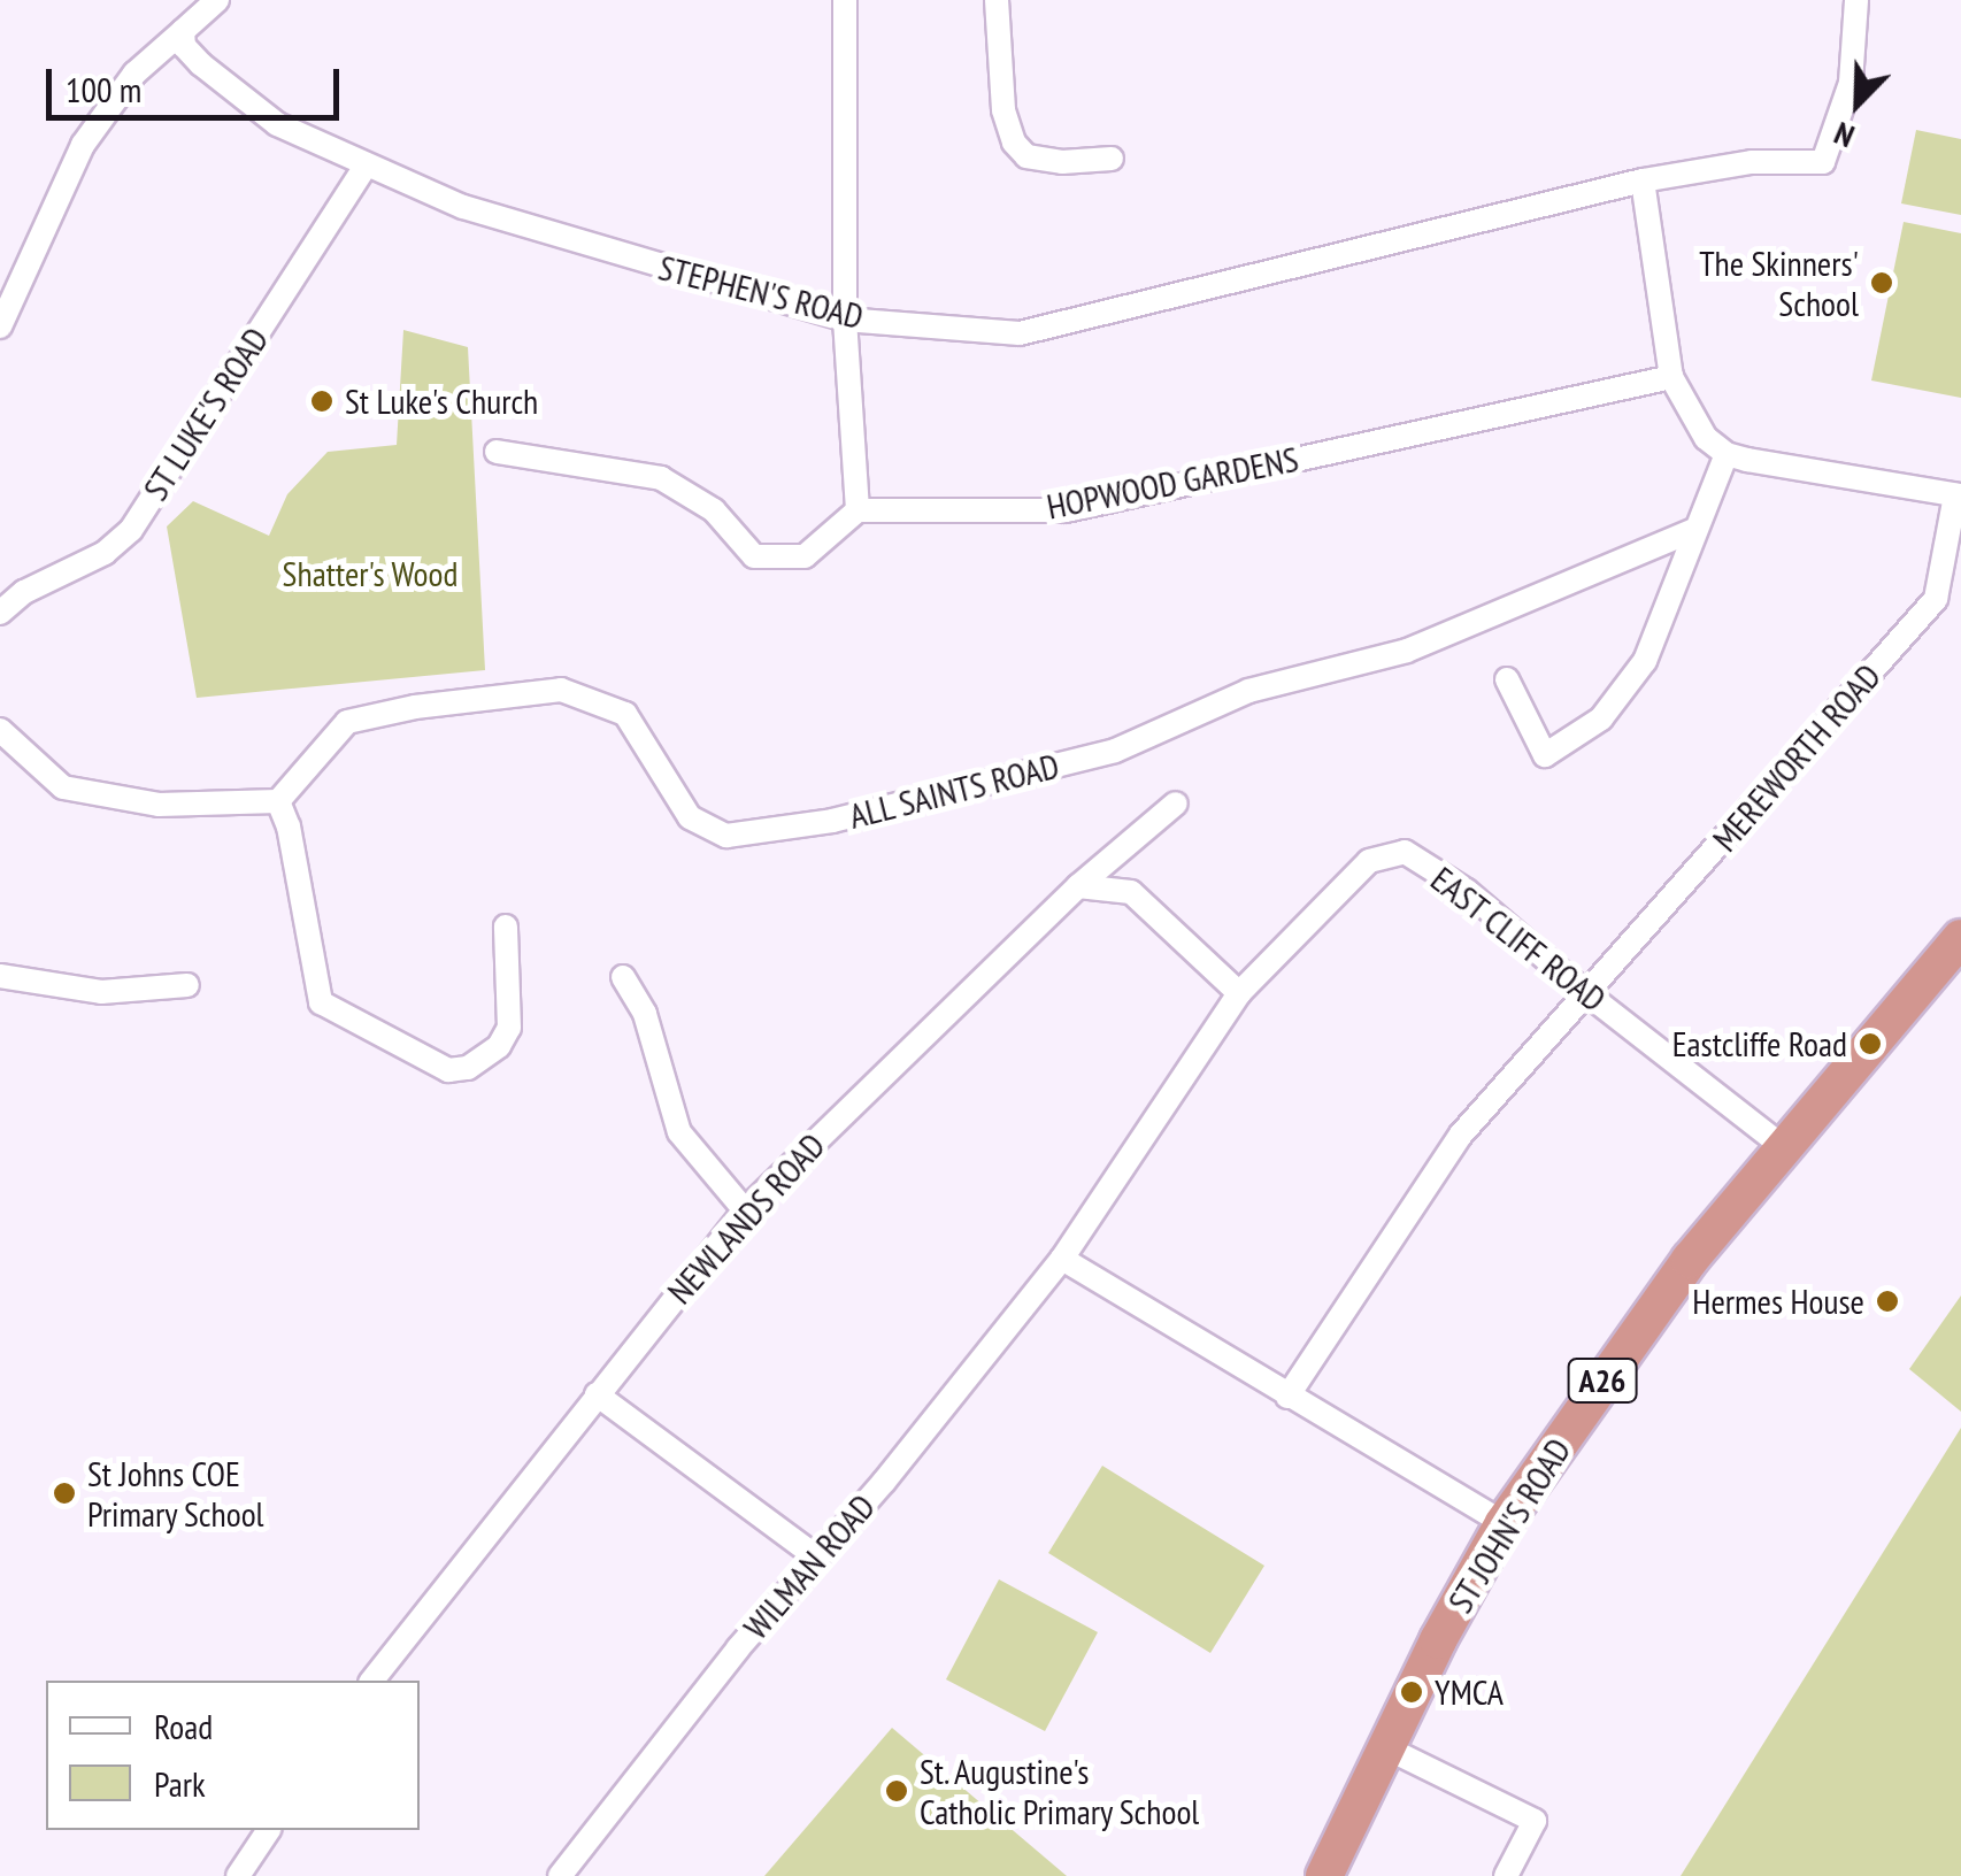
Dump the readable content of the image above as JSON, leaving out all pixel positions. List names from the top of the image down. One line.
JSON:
{"streets":{"highway":["A26","ST JOHN'S ROAD"],"street":["STEPHEN'S ROAD","ST LUKE'S ROAD","HOPWOOD GARDENS","MEREWORTH ROAD","ALL SAINTS ROAD","EAST CLIFF ROAD","NEWLANDS ROAD","WILMAN ROAD"]},"crossings":[["STEPHEN'S ROAD","ST LUKE'S ROAD"],["MEREWORTH ROAD","EAST CLIFF ROAD"],["EAST CLIFF ROAD","ST JOHN'S ROAD"],["EAST CLIFF ROAD","WILMAN ROAD"]],"parks":["Shatter's Wood"],"places":["The Skinners' School","St Luke's Church","Eastcliffe Road","Hermes House","St Johns COE Primary School","YMCA","St. Augustine's Catholic Primary School"],"legend":["Road","Park"],"scale_bar":"100 m","north":"bottom left"}
